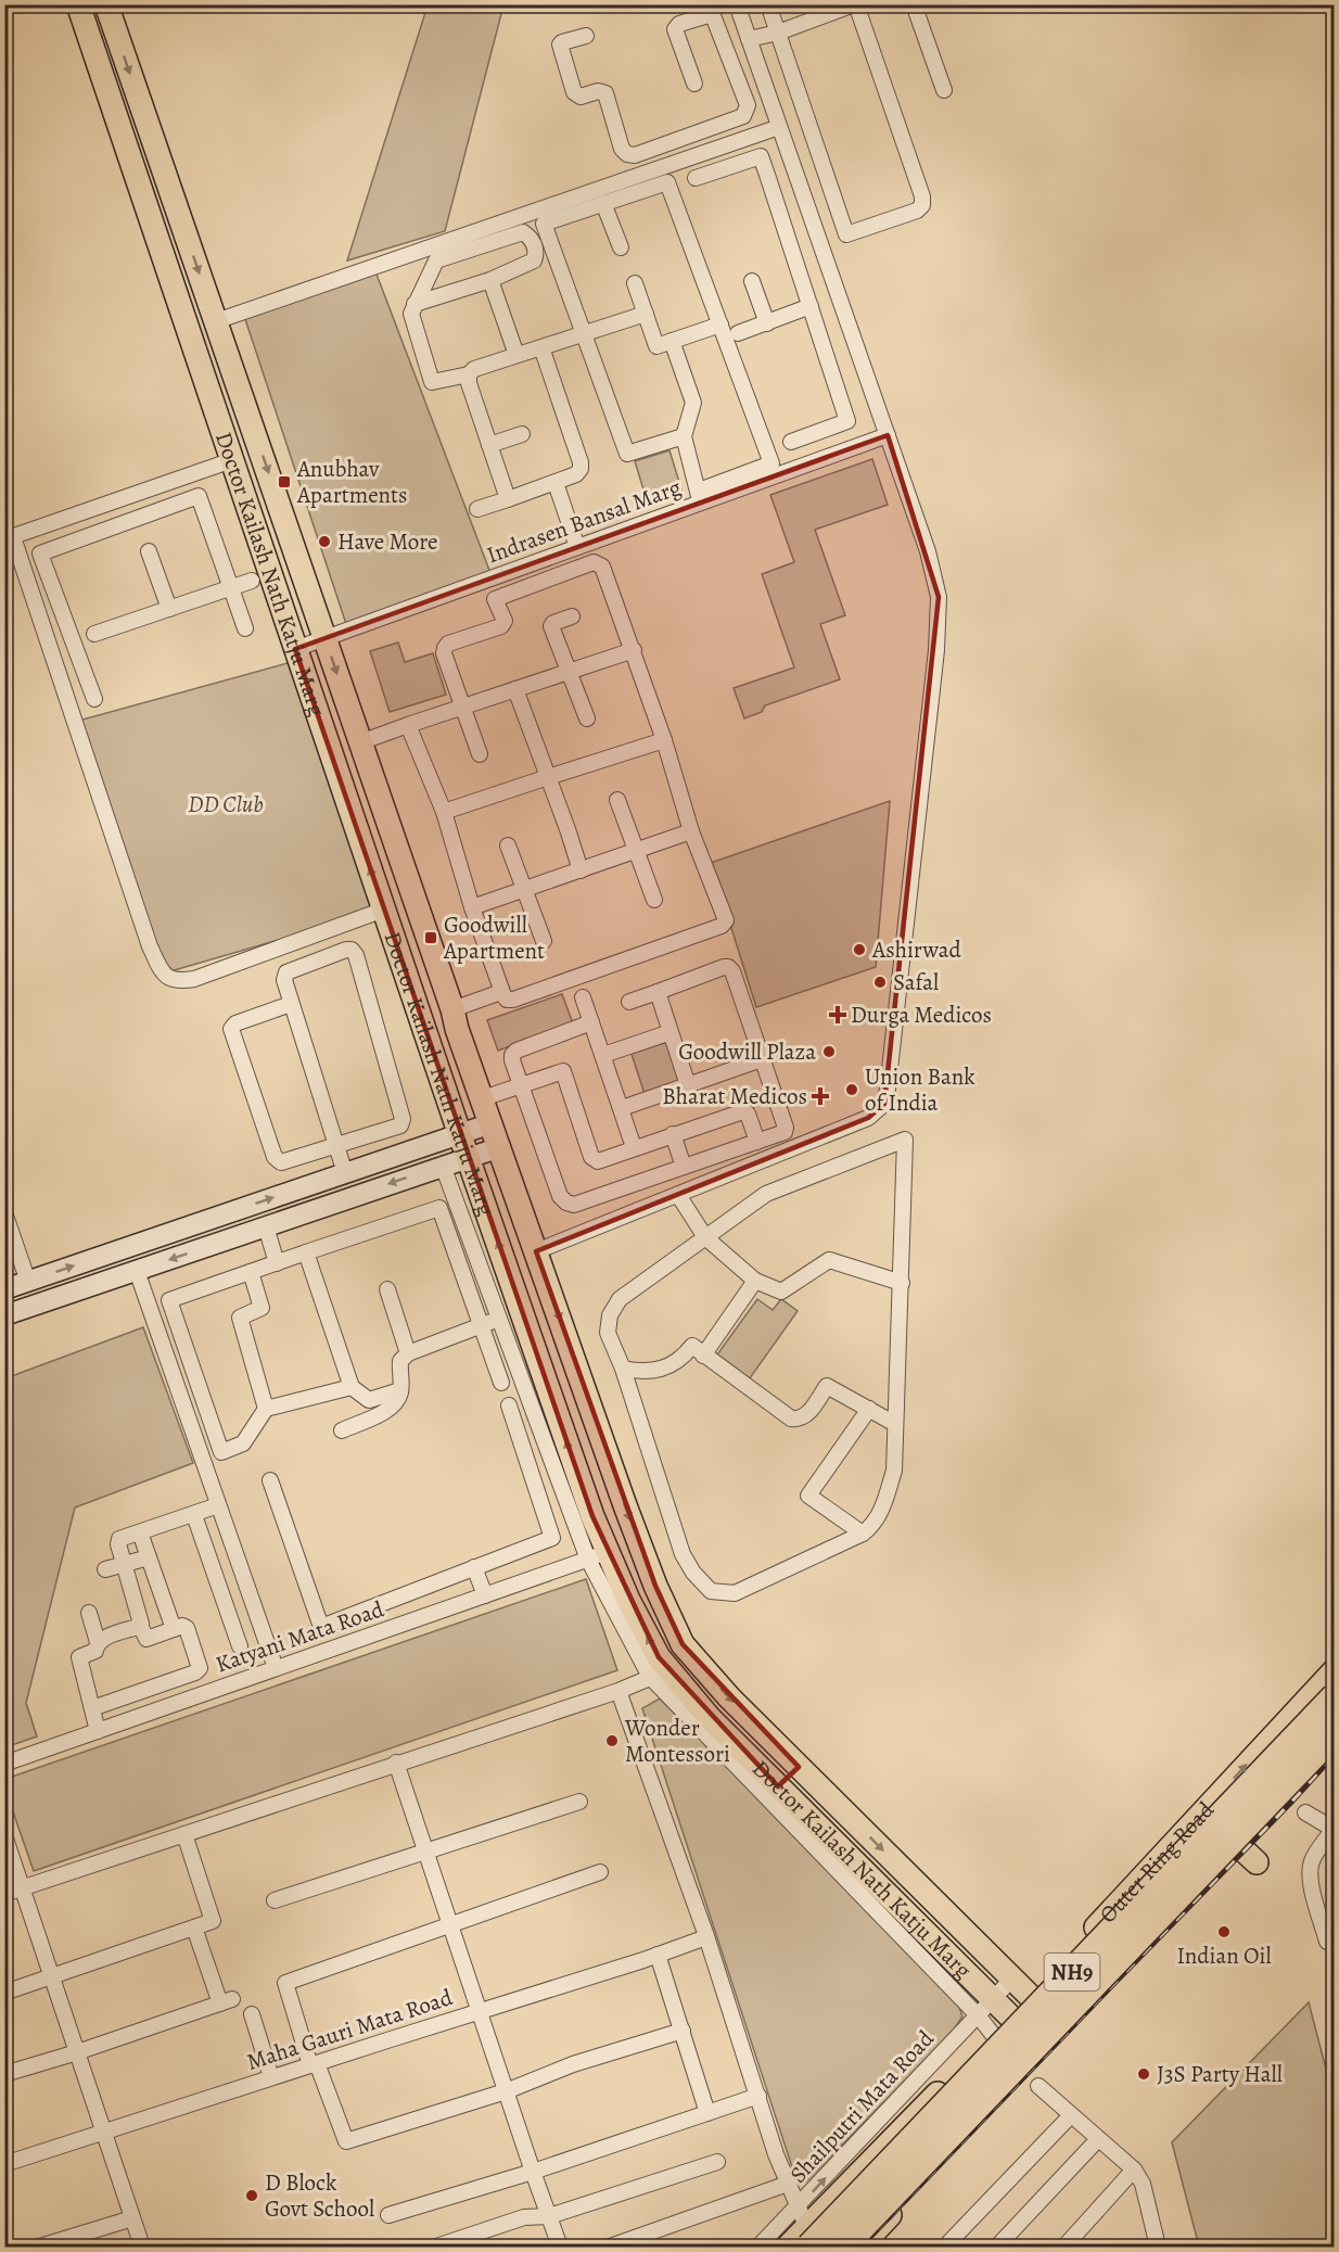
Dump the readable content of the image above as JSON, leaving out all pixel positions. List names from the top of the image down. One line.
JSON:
{"streets":{"highway":["Outer Ring Road","NH9"],"main road":["Doctor Kailash Nath Katju Marg"],"street":["Indrasen Bansal Marg","Katyani Mata Road","Maha Gauri Mata Road","Shailputri Mata Road"]},"crossings":[["Indrasen Bansal Marg","Doctor Kailash Nath Katju Marg"],["Doctor Kailash Nath Katju Marg","Katyani Mata Road"],["Doctor Kailash Nath Katju Marg","Outer Ring Road"],["Doctor Kailash Nath Katju Marg","Shailputri Mata Road"],["Outer Ring Road","Shailputri Mata Road"]],"parks":["DD Club"],"places":{"transit":["Anubhav Apartments","Goodwill Apartment"],"other":["Have More","Ashirwad","Safal","Goodwill Plaza","Union Bank of India","Wonder Montessori","Indian Oil","J3S Party Hall","D Block Govt School"],"health":["Durga Medicos","Bharat Medicos"]}}
